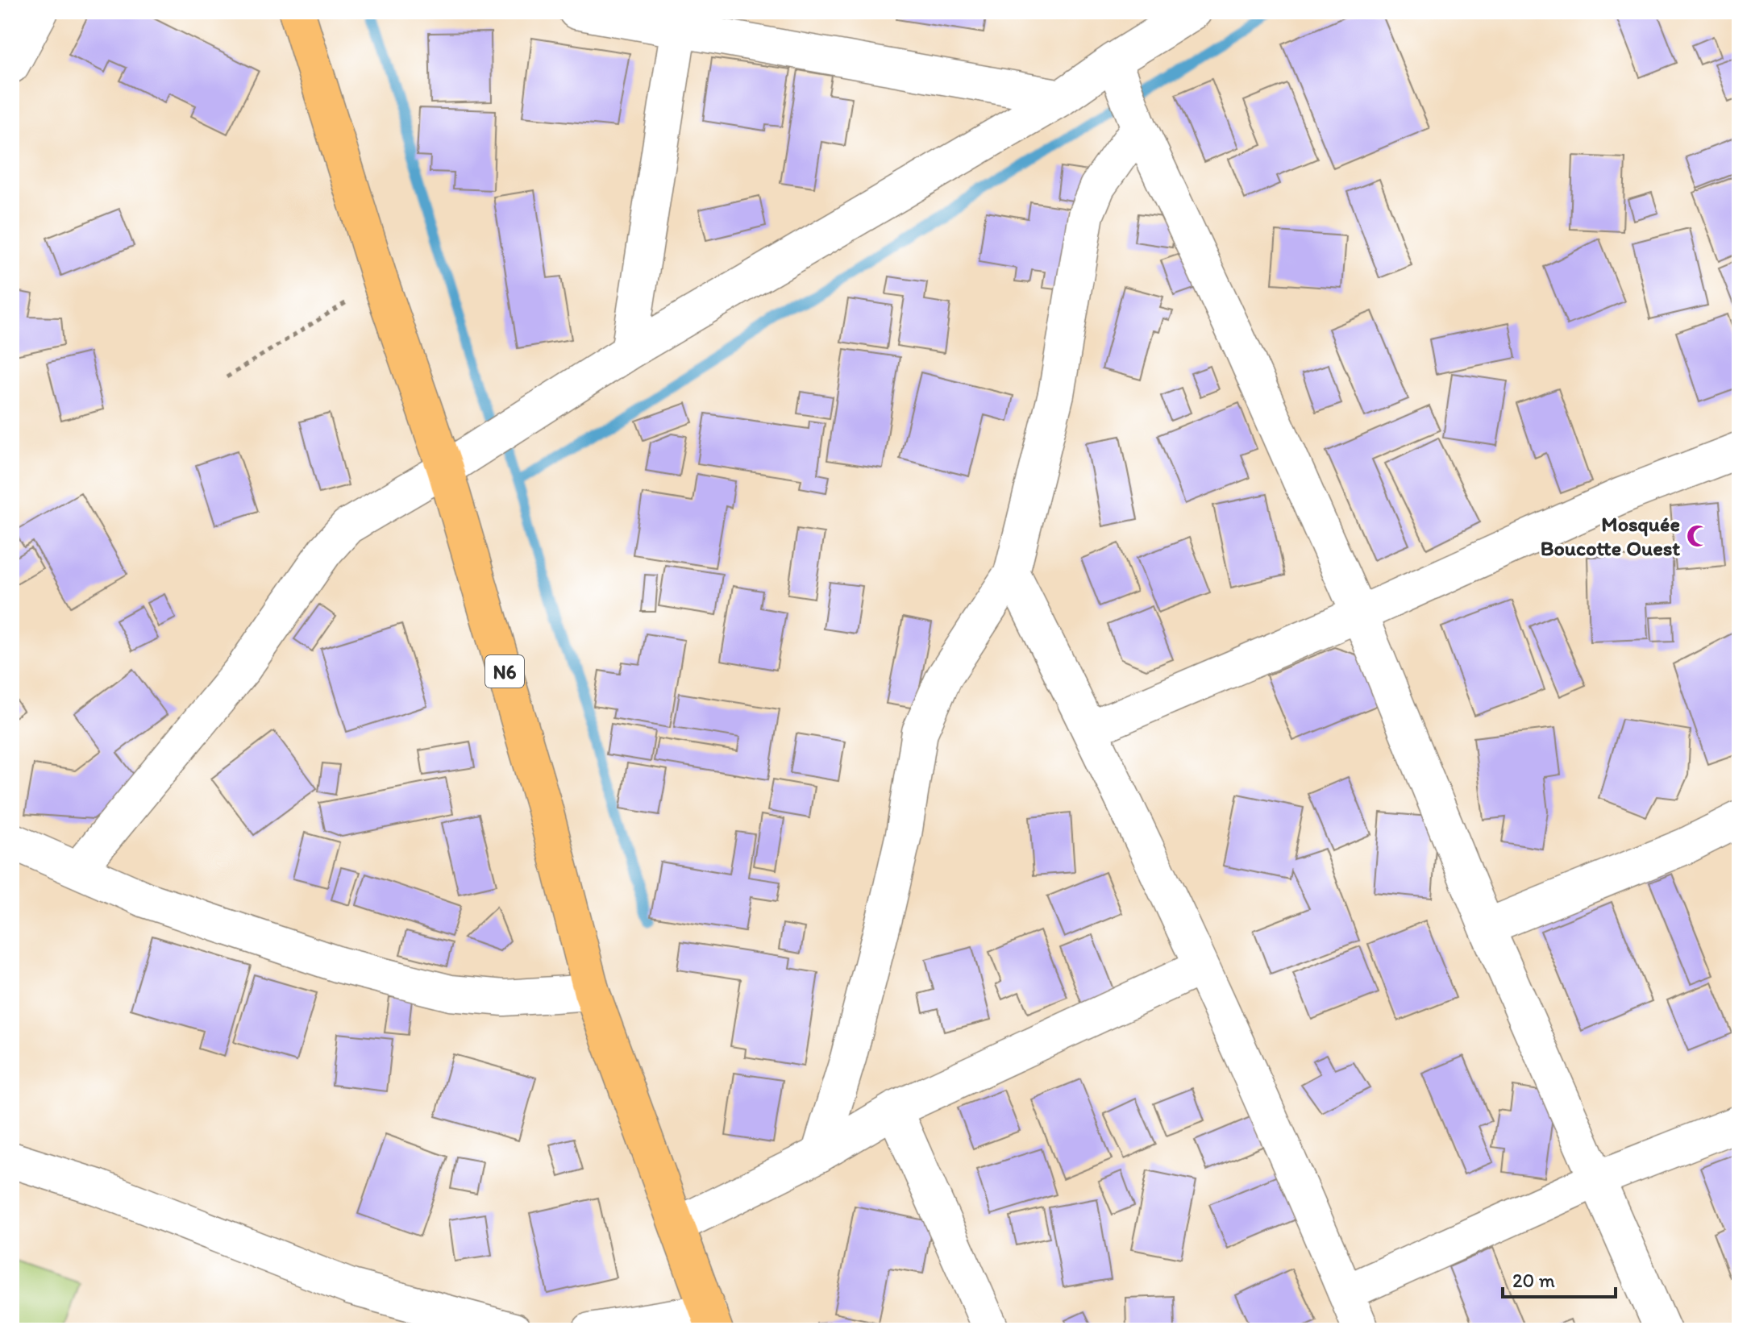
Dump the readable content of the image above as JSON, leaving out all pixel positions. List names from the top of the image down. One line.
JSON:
{"streets":{"main road":["N6"]},"places":{"mosque":["Mosquée Boucotte Ouest"]},"scale_bar":"20 m"}
